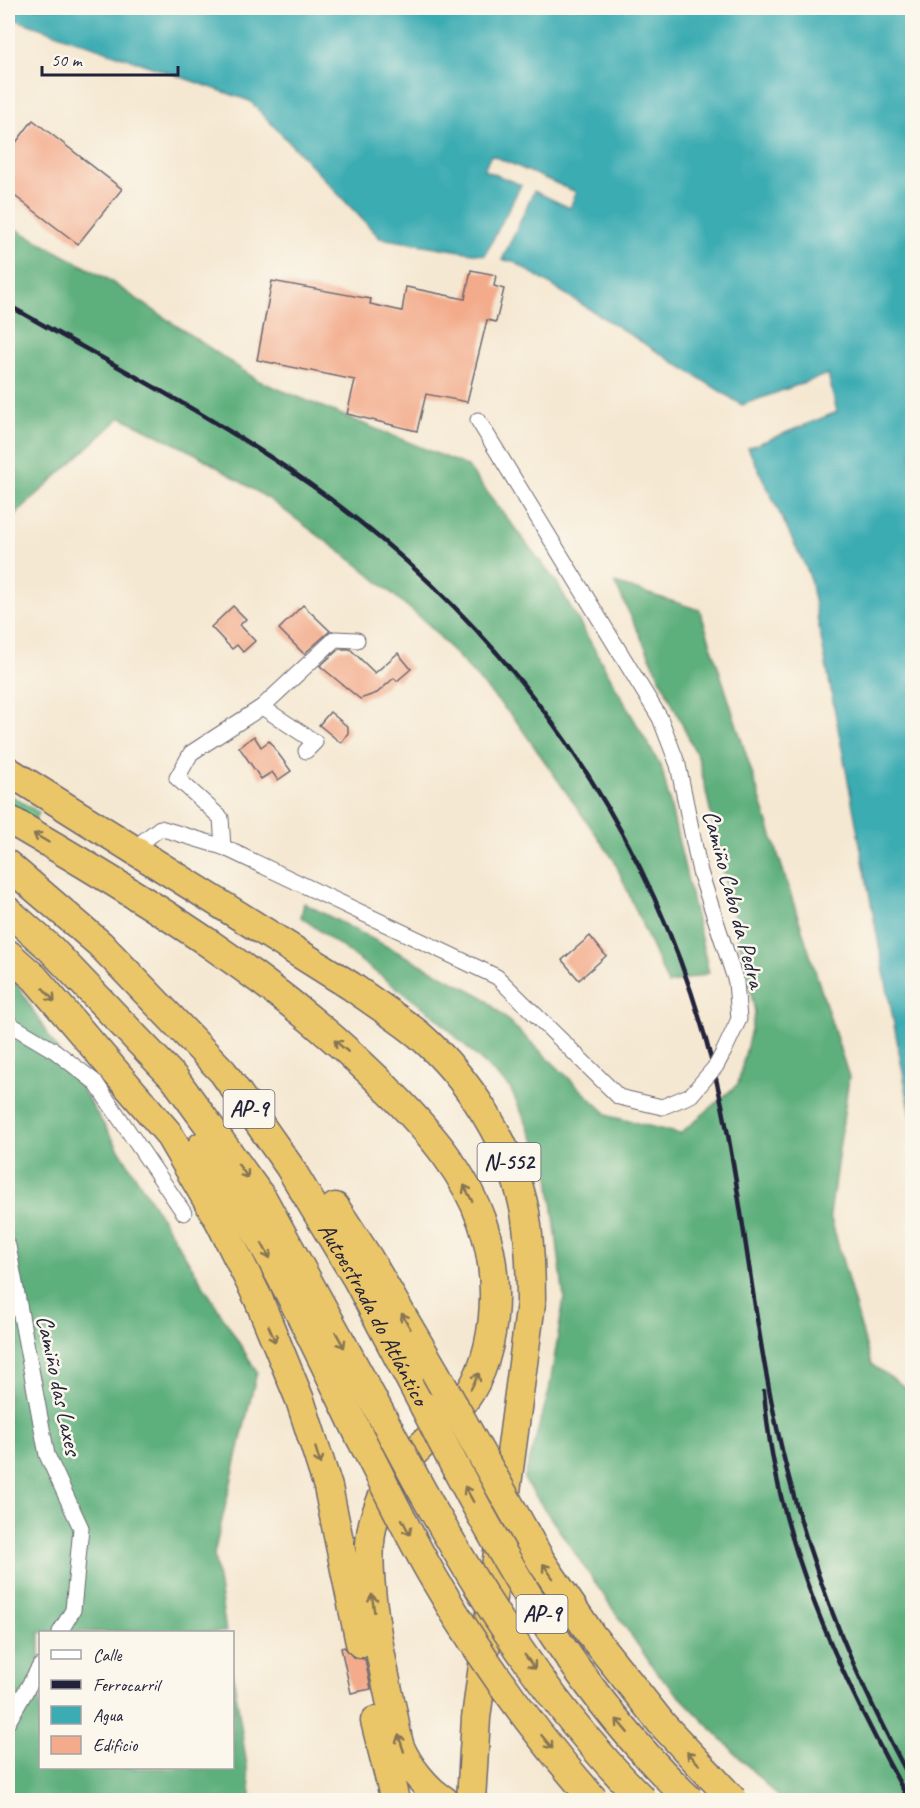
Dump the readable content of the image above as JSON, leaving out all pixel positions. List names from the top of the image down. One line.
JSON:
{"streets":{"highway":["AP-9","N-552","Autoestrada do Atlántico"],"street":["Camiño Cabo da Pedra","Camiño das Laxes"]},"crossings":[["Camiño Cabo da Pedra","N-552"]],"legend":["Calle","Ferrocarril","Agua","Edificio"],"scale_bar":"50 m"}
